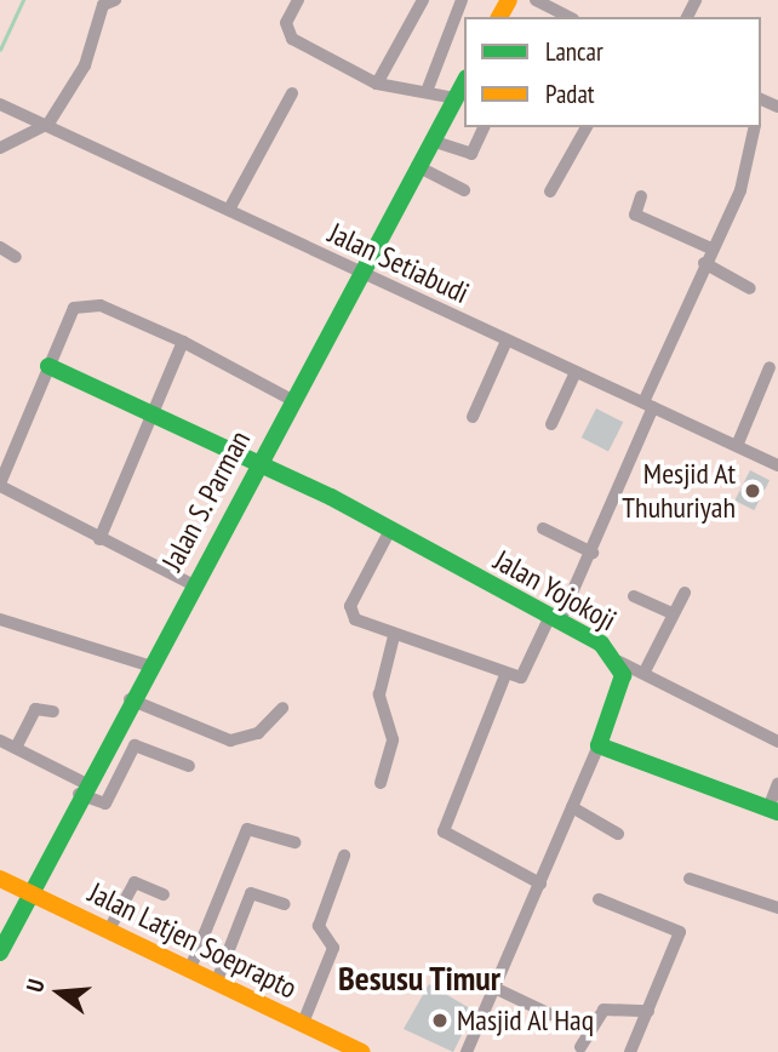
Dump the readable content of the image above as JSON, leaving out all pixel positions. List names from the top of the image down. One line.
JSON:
{"streets":{"street":["Jalan Setiabudi","Jalan S. Parman","Jalan Yojokoji","Jalan Latjen Soeprapto"]},"crossings":[["Jalan Setiabudi","Jalan S. Parman"],["Jalan S. Parman","Jalan Yojokoji"],["Jalan S. Parman","Jalan Latjen Soeprapto"]],"districts":["Besusu Timur"],"places":["Mesjid At Thuhuriyah","Masjid Al Haq"],"legend":["Lancar","Padat"],"north":"left"}
